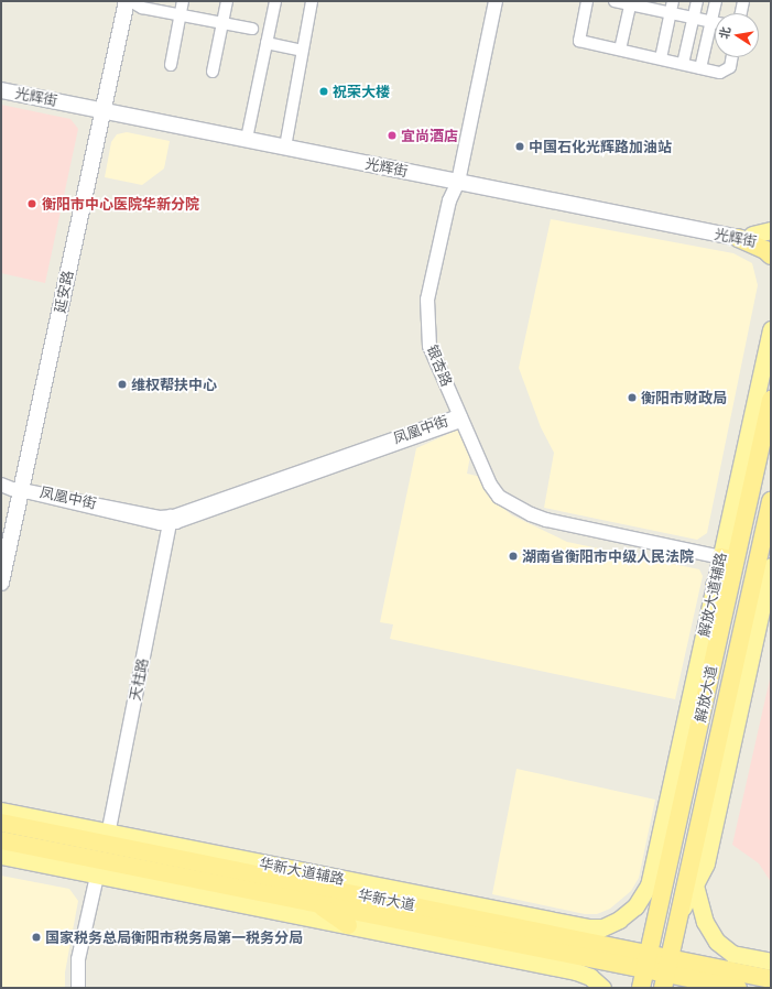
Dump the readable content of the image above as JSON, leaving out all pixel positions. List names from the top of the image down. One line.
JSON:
{"streets":{"highway":["解放大道","华新大道"],"main road":["光辉街","延安路","解放大道辅路"],"street":["银杏路","凤凰中街","天柱路"]},"crossings":[["光辉街","延安路"],["光辉街","银杏路"],["延安路","凤凰中街"],["银杏路","凤凰中街"],["银杏路","解放大道辅路"],["银杏路","解放大道"],["凤凰中街","天柱路"],["解放大道辅路","解放大道"],["天柱路","华新大道"],["解放大道","华新大道"]],"places":["祝荣大楼","宜尚酒店","中国石化光辉路加油站","衡阳市中心医院华新分院","维权帮扶中心","衡阳市财政局","湖南省衡阳市中级人民法院","国家税务总局衡阳市税务局第一税务分局"],"north":"left"}
